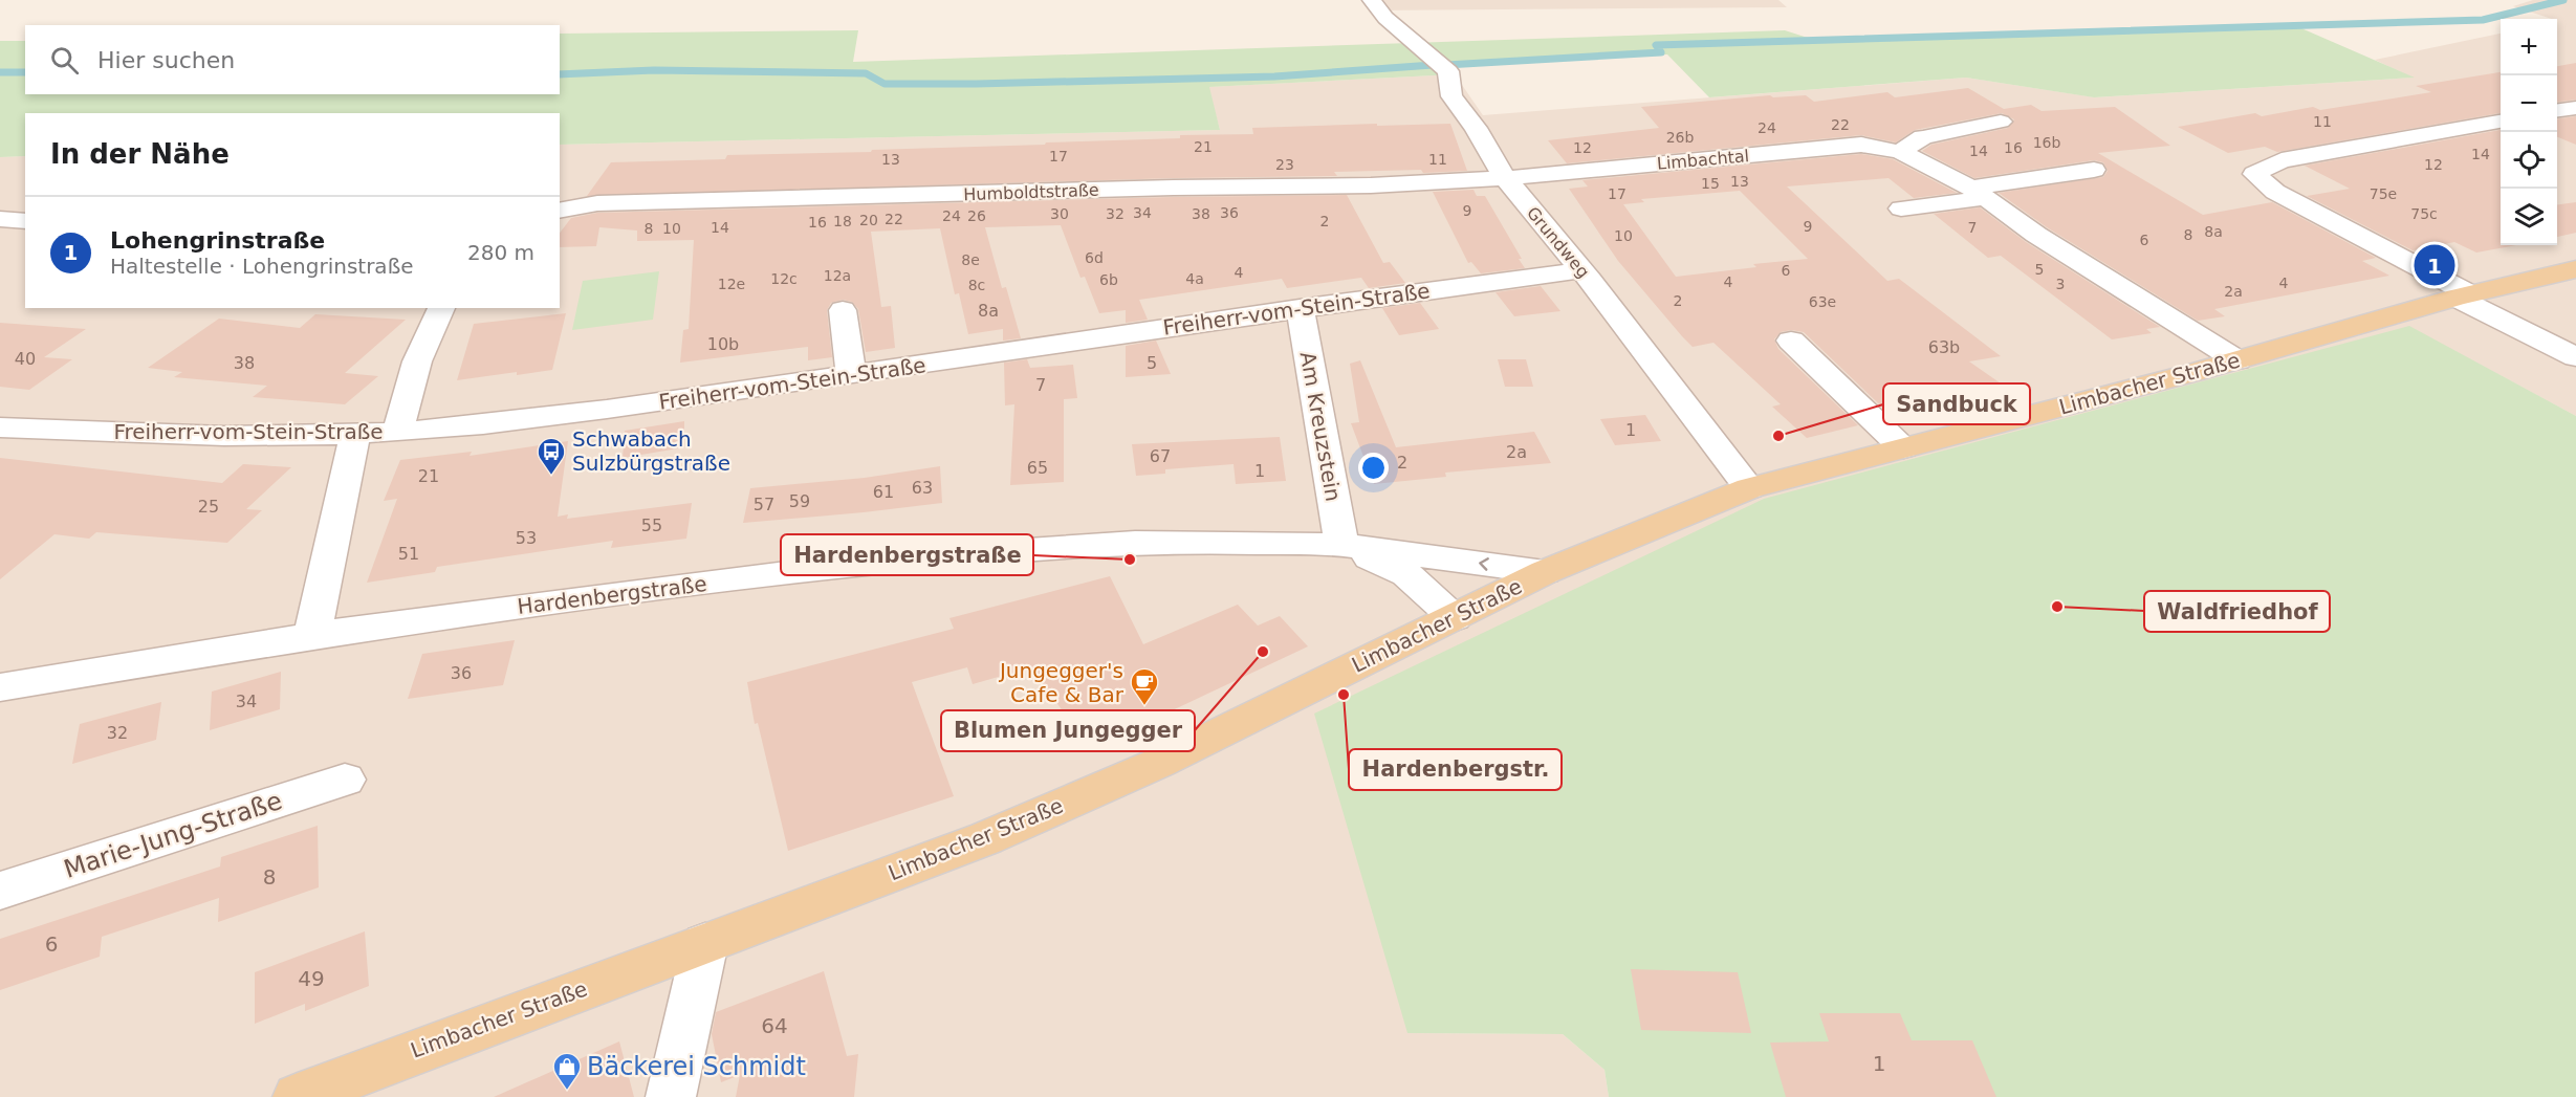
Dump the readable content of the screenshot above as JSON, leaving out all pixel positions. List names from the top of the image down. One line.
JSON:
{"streets":{"main road":["Limbacher Straße"],"street":["Limbachtal","Humboldtstraße","Grundweg","Freiherr-vom-Stein-Straße","Am Kreuzstein","Hardenbergstraße","Marie-Jung-Straße"]},"crossings":[["Limbachtal","Humboldtstraße"],["Limbachtal","Grundweg"],["Limbachtal","Limbacher Straße"],["Humboldtstraße","Grundweg"],["Grundweg","Freiherr-vom-Stein-Straße"],["Grundweg","Limbacher Straße"],["Freiherr-vom-Stein-Straße","Am Kreuzstein"],["Limbacher Straße","Hardenbergstraße"],["Am Kreuzstein","Hardenbergstraße"]],"places":{"other":["Sandbuck","Hardenbergstraße","Waldfriedhof","Blumen Jungegger","Hardenbergstr."],"bus stop":["Schwabach Sulzbürgstraße"],"cafe":["Jungegger's Cafe & Bar"],"shop":["Bäckerei Schmidt"]},"house_numbers":["11","22","24","26b","16b","21","12","16","14","14","17","13","11","23","12","13","15","17","75e","9","34","36","30","32","38","75c","24","26","22","20","18","2","16","9","14","7","8","10","8a","8","10","6","6d","8e","5","6","4","12a","12c","4a","6b","4","4","12e","3","8c","2a","2","63e","8a","10b","63b","40","38","5","7","1","2a","67","2","65","1","21","63","61","59","57","25","55","53","51","36","34","32","8","6","49","64","1"],"page":{"map_buttons":["+","−"],"search":"Hier suchen","heading":"In der Nähe","list":[{"mark":"1","name":"Lohengrinstraße","note":"Haltestelle · Lohengrinstraße","value":"280 m"}],"pins":"1"}}
